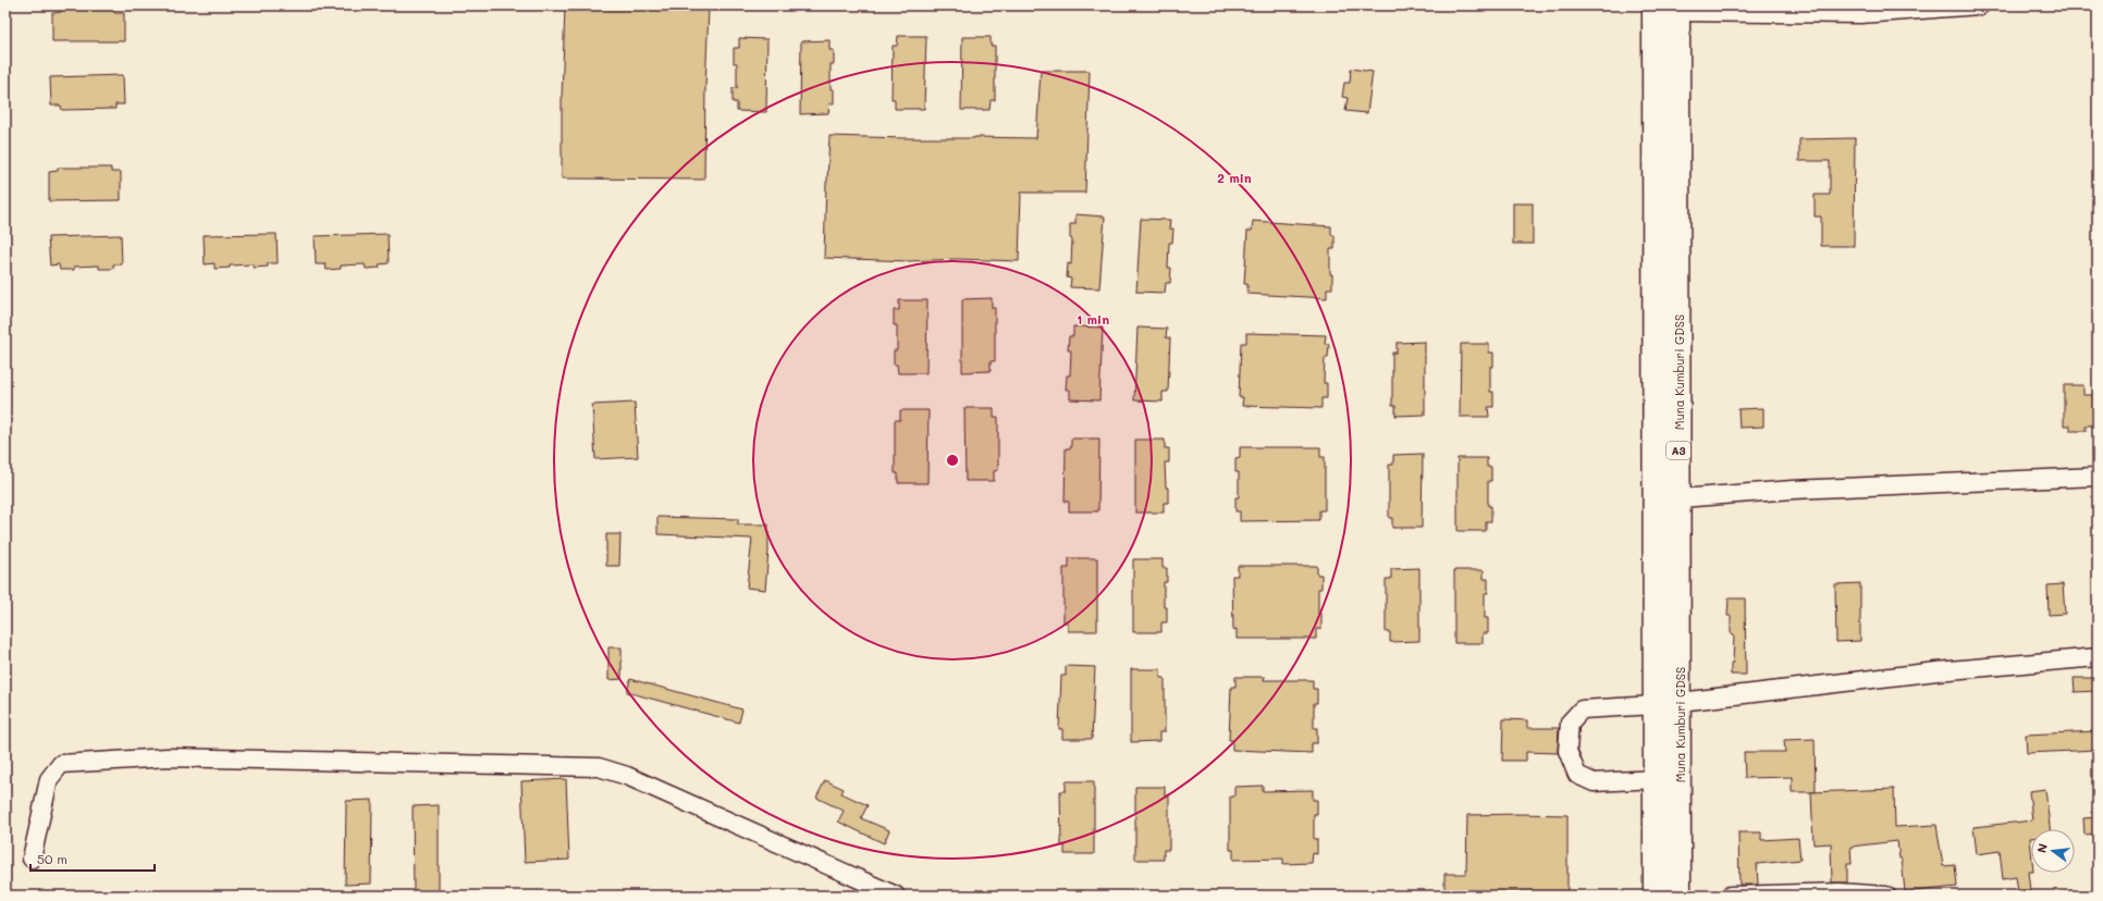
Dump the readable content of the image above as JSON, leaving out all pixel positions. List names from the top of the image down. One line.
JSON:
{"streets":{"highway":["Muna Kumburi GDSS","A3"]},"scale_bar":"50 m","north":"left","rings":["2 min","1 min"]}
